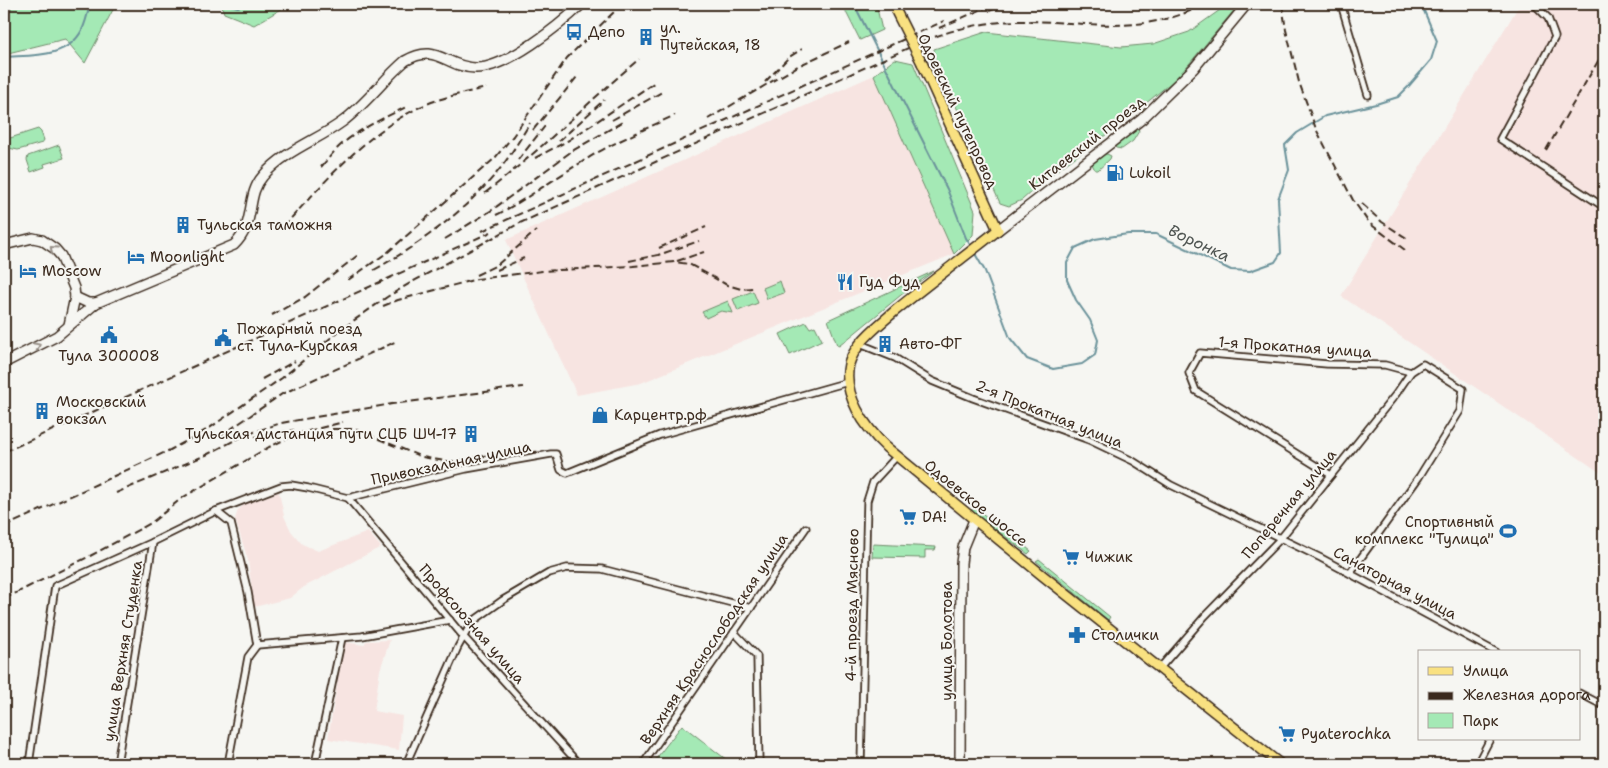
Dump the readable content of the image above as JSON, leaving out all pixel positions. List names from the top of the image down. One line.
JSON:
{"streets":{"main road":["Одоевский путепровод","Одоевское шоссе"],"street":["Китаевский проезд","1-я Прокатная улица","2-я Прокатная улица","Привокзальная улица","Поперечная улица","Санаторная улица","4-й проезд Мясново","Профсоюзная улица","Верхняя Краснослободская улица","улица Болотова","улица Верхняя Cтуденка"]},"crossings":[["Одоевский путепровод","Китаевский проезд"],["1-я Прокатная улица","Поперечная улица"],["2-я Прокатная улица","Поперечная улица"],["2-я Прокатная улица","Санаторная улица"],["Привокзальная улица","Одоевское шоссе"],["Привокзальная улица","Профсоюзная улица"],["Привокзальная улица","улица Верхняя Cтуденка"],["Одоевское шоссе","Поперечная улица"],["Одоевское шоссе","4-й проезд Мясново"],["Одоевское шоссе","улица Болотова"],["Поперечная улица","Санаторная улица"]],"water":["Воронка"],"places":{"bus stop":["Депо"],"building":["ул. Путейская, 18","Тульская таможня","Авто-ФГ","Московский вокзал","Тульская дистанция пути СЦБ ШЧ-17"],"fuel station":["Lukoil"],"hotel":["Moonlight","Moscow"],"restaurant":["Гуд Фуд"],"public building":["Тула 300008","Пожарный поезд ст. Тула-Курская"],"shop":["Карцентр.рф"],"supermarket":["DA!","Чижик","Pyaterochka"],"sports":["Спортивный комплекс \"Тулица\""],"pharmacy":["Столички"]},"legend":["Улица","Железная дорога","Парк"]}
